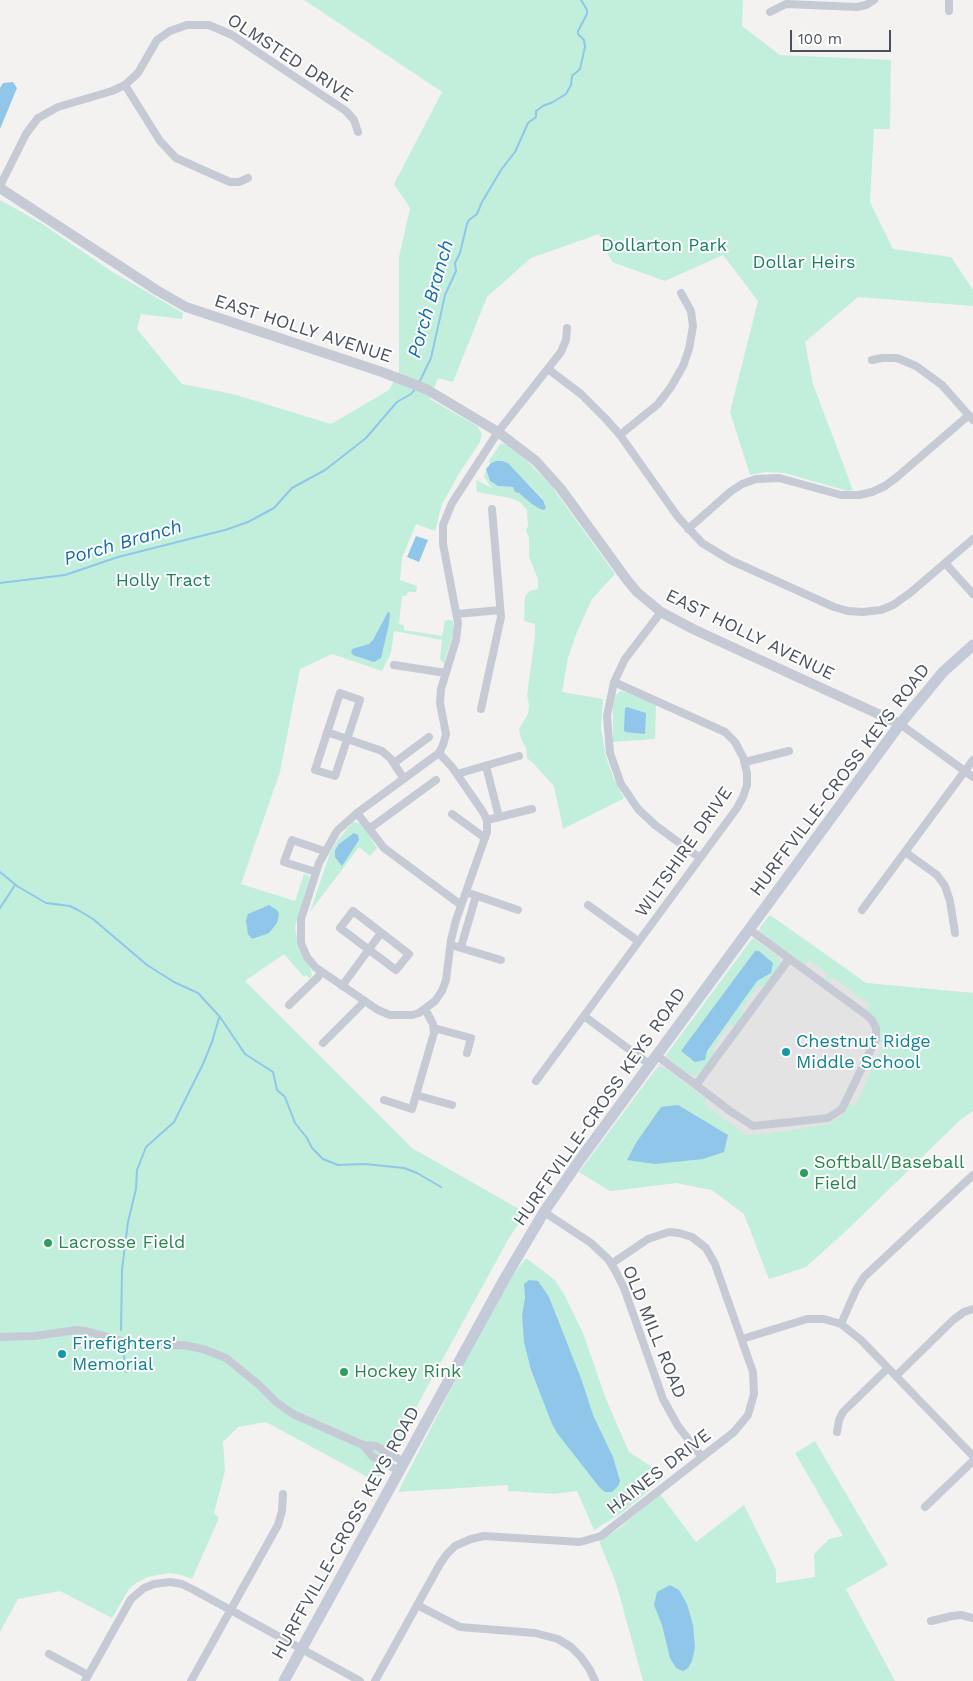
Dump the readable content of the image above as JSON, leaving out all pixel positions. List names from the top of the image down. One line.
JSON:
{"streets":{"main road":["HURFFVILLE-CROSS KEYS ROAD"],"street":["OLMSTED DRIVE","EAST HOLLY AVENUE","WILTSHIRE DRIVE","OLD MILL ROAD","HAINES DRIVE"]},"crossings":[["OLMSTED DRIVE","EAST HOLLY AVENUE"],["EAST HOLLY AVENUE","HURFFVILLE-CROSS KEYS ROAD"],["HURFFVILLE-CROSS KEYS ROAD","OLD MILL ROAD"],["OLD MILL ROAD","HAINES DRIVE"]],"water":["Porch Branch"],"parks":["Dollarton Park","Dollar Heirs","Holly Tract"],"places":["Chestnut Ridge Middle School","Softball/Baseball Field","Lacrosse Field","Firefighters' Memorial","Hockey Rink"],"scale_bar":"100 m"}
